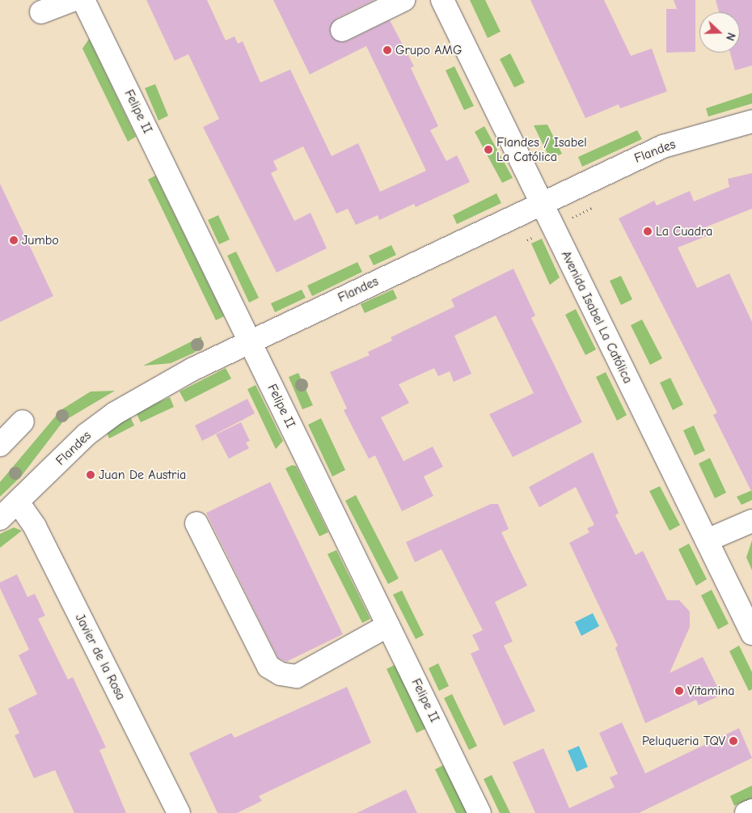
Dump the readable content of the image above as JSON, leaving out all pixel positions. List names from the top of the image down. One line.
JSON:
{"streets":{"street":["Felipe II","Flandes","Avenida Isabel La Católica","Javier de la Rosa"]},"crossings":[["Felipe II","Flandes"],["Flandes","Avenida Isabel La Católica"],["Flandes","Javier de la Rosa"]],"places":["Grupo AMG","Flandes / Isabel La Católica","La Cuadra","Jumbo","Juan De Austria","Vitamina","Peluqueria TQV"],"north":"right"}
